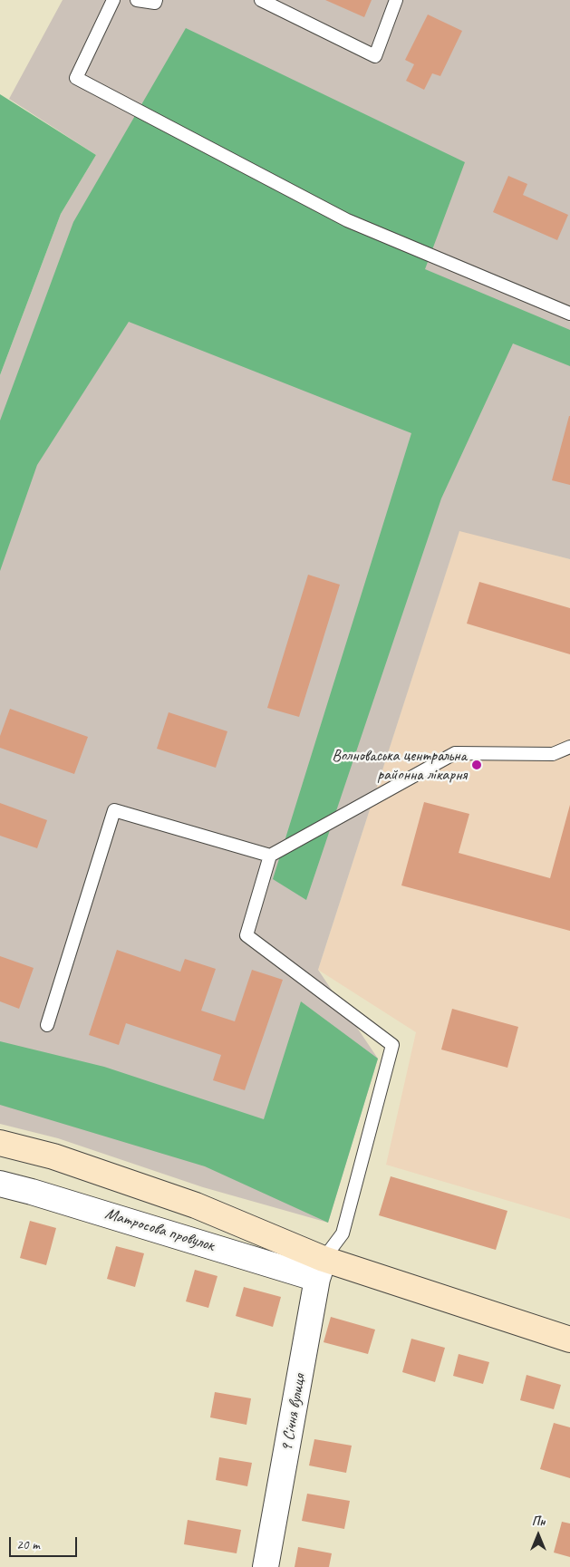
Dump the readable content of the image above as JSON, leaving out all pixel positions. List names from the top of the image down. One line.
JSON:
{"streets":{"street":["Матросова провулок","9 Січня вулиця"]},"crossings":[["Матросова провулок","9 Січня вулиця"]],"places":["Волноваська центральна районна лікарня"],"scale_bar":"20 m","north":"top"}
